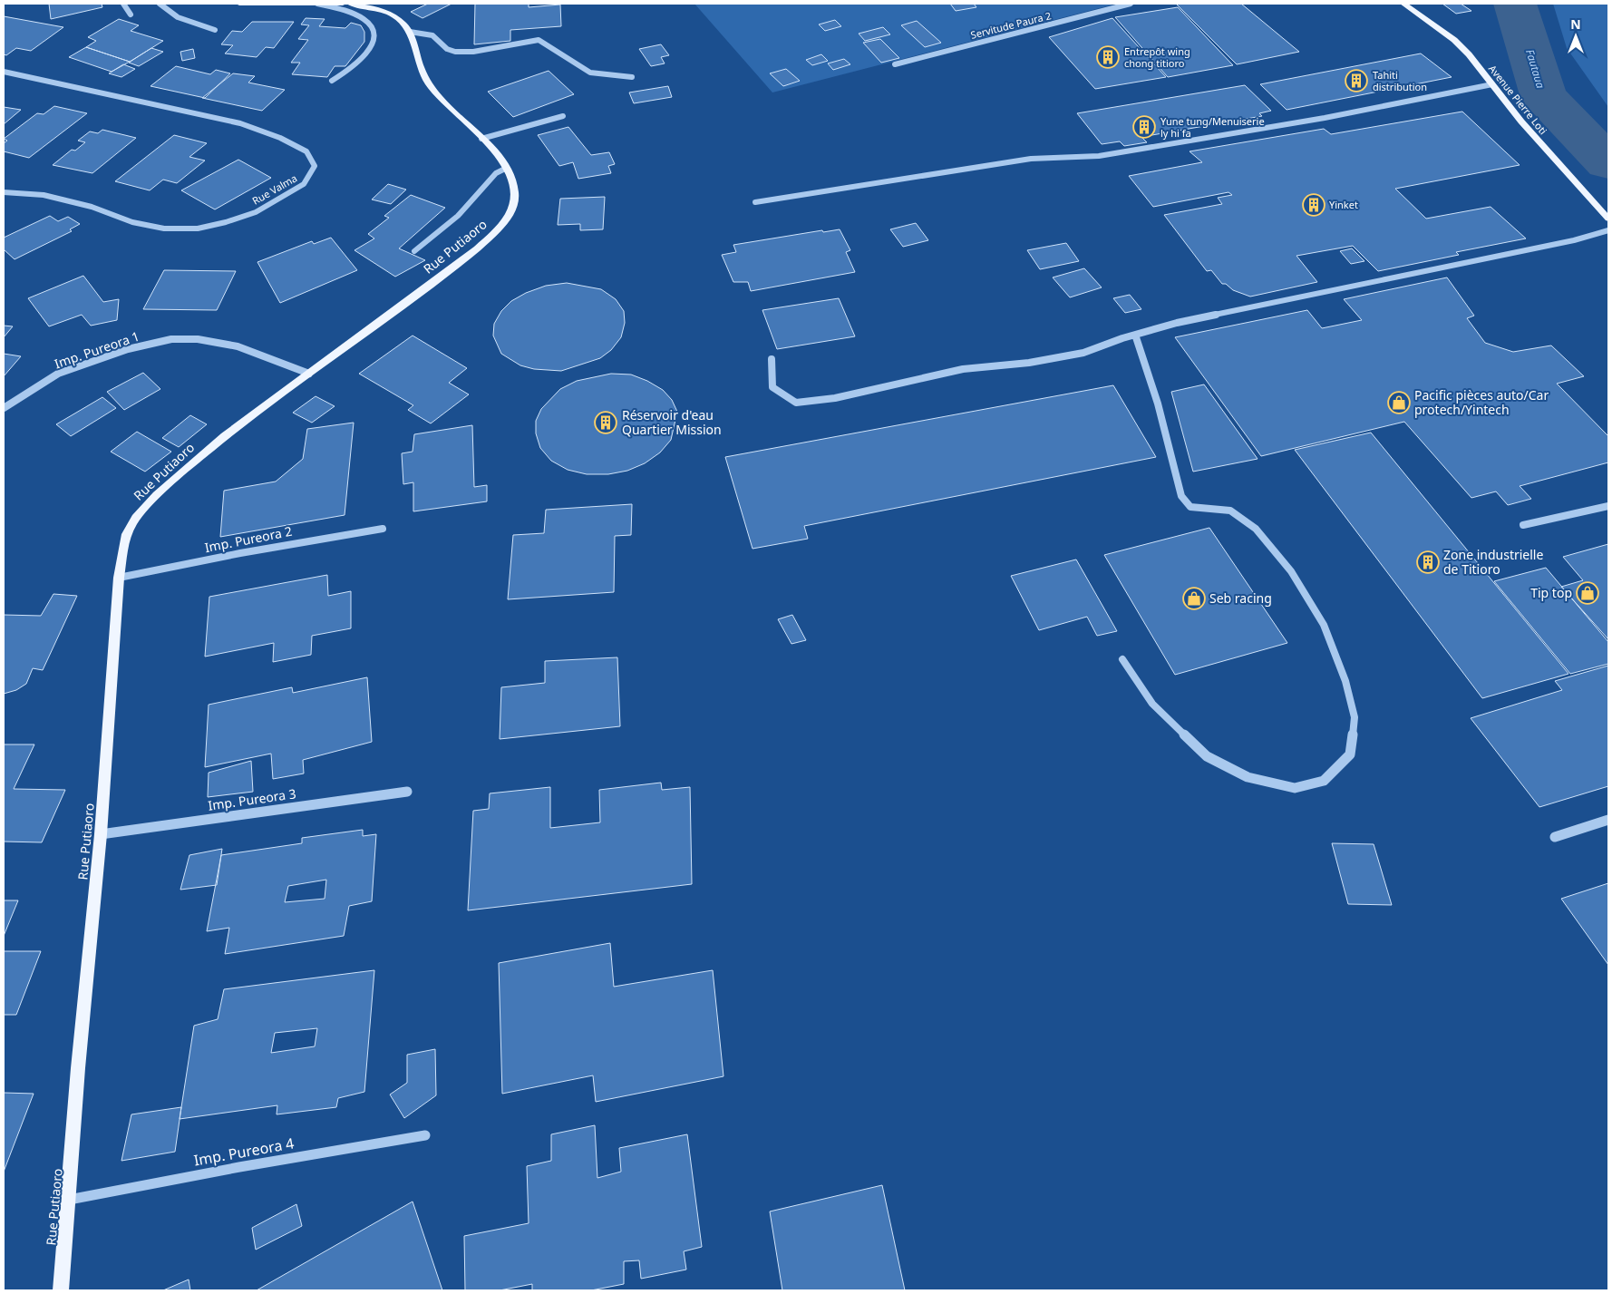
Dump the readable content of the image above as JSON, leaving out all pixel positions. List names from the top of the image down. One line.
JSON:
{"streets":{"main road":["Avenue Pierre Loti","Rue Putiaoro"],"street":["Servitude Paura 2","Rue Valma","Imp. Pureora 1","Imp. Pureora 2","Imp. Pureora 3","Imp. Pureora 4"]},"crossings":[["Rue Putiaoro","Imp. Pureora 1"],["Rue Putiaoro","Imp. Pureora 2"],["Rue Putiaoro","Imp. Pureora 3"],["Rue Putiaoro","Imp. Pureora 4"]],"water":["Fautaua"],"places":{"building":["Entrepôt wing chong titioro","Tahiti distribution","Yune tung/Menuiserie ly hi fa","Yinket","Réservoir d'eau Quartier Mission","Zone industrielle de Titioro"],"shop":["Pacific pièces auto/Car protech/Yintech","Tip top","Seb racing"]},"north":"top"}
